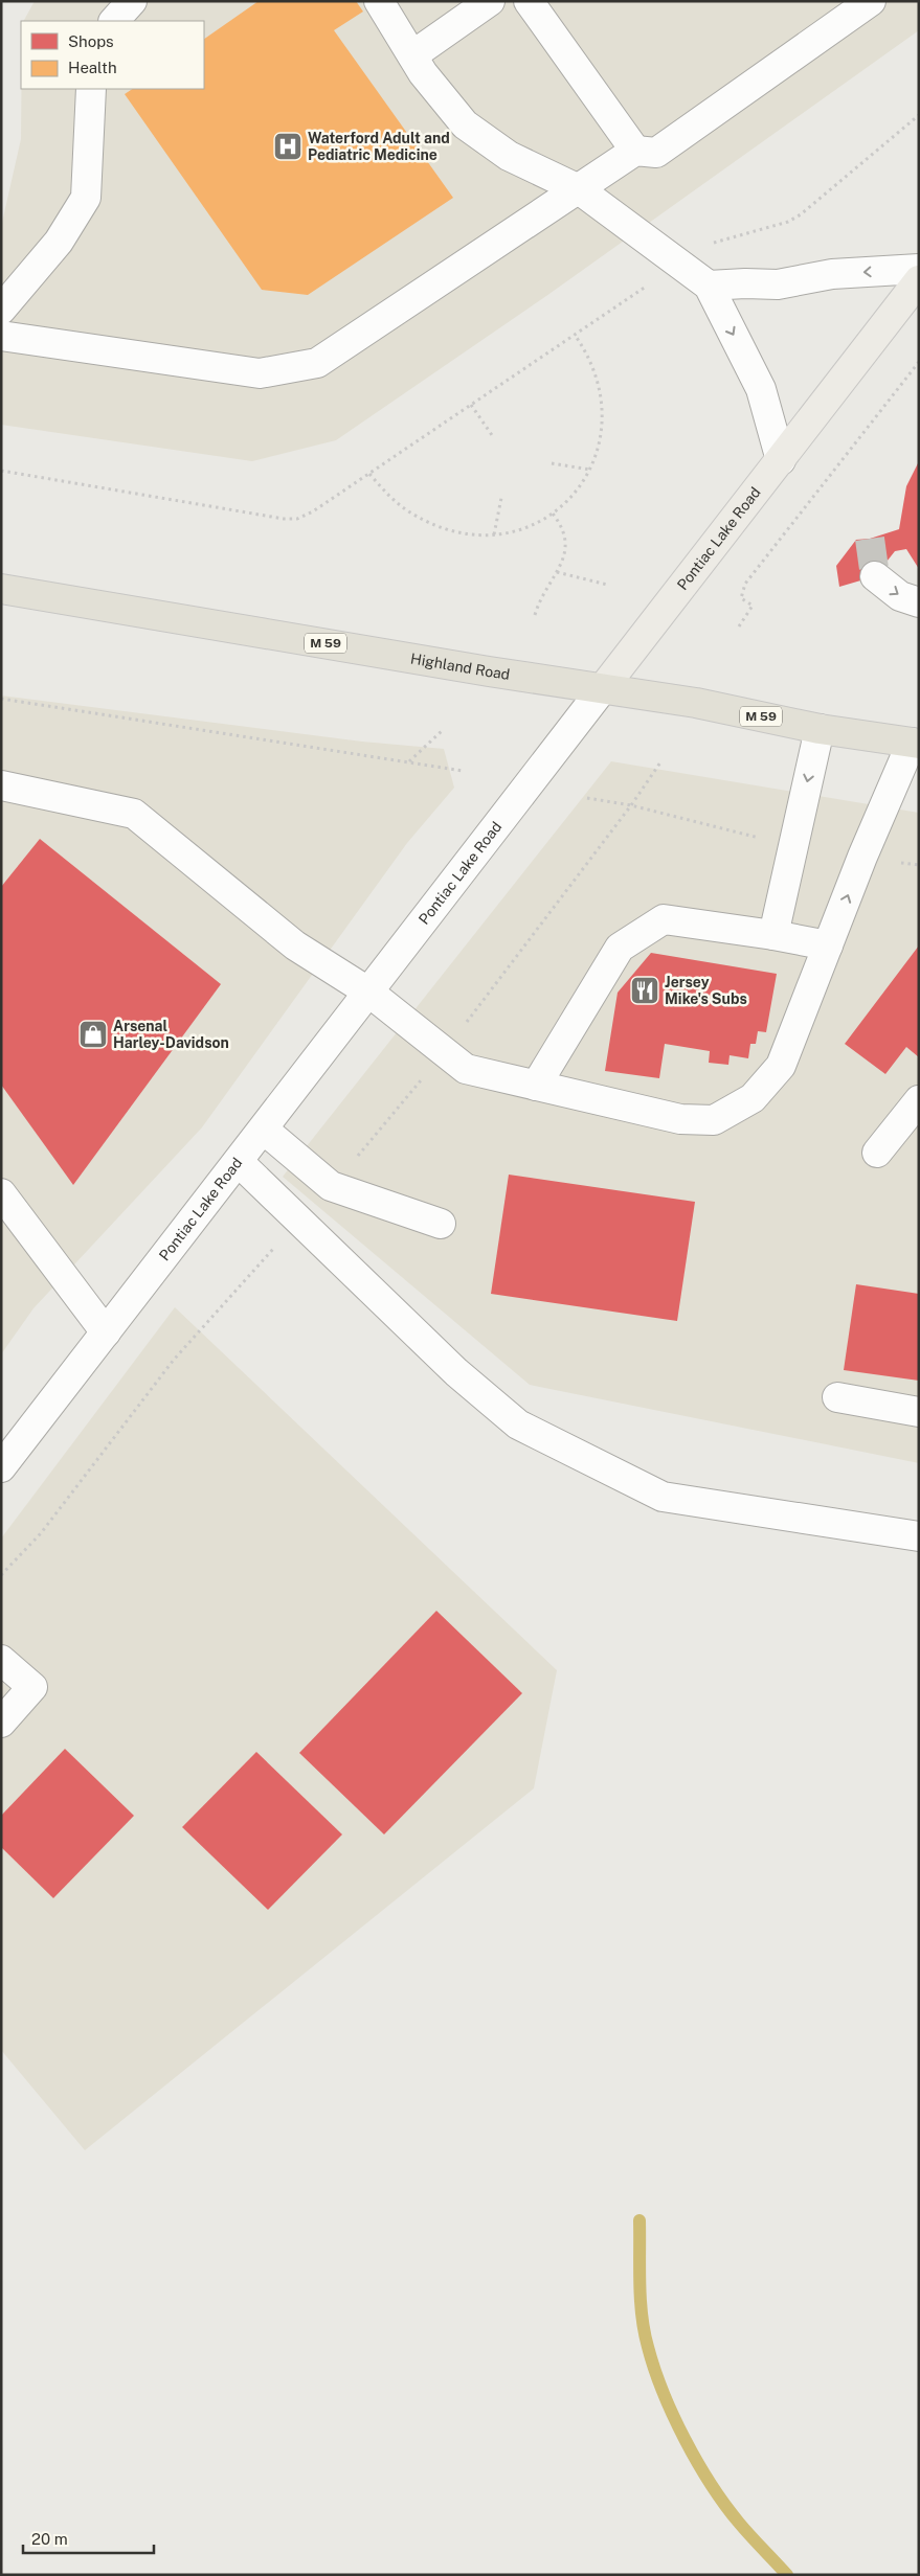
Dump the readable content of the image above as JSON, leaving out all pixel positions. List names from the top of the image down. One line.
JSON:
{"streets":{"highway":["M 59","Highland Road"],"main road":["Pontiac Lake Road"]},"crossings":[["Pontiac Lake Road","Highland Road"]],"places":{"hospital":["Waterford Adult and Pediatric Medicine"],"restaurant":["Jersey Mike's Subs"],"shop":["Arsenal Harley-Davidson"]},"legend":["Shops","Health"],"scale_bar":"20 m"}
